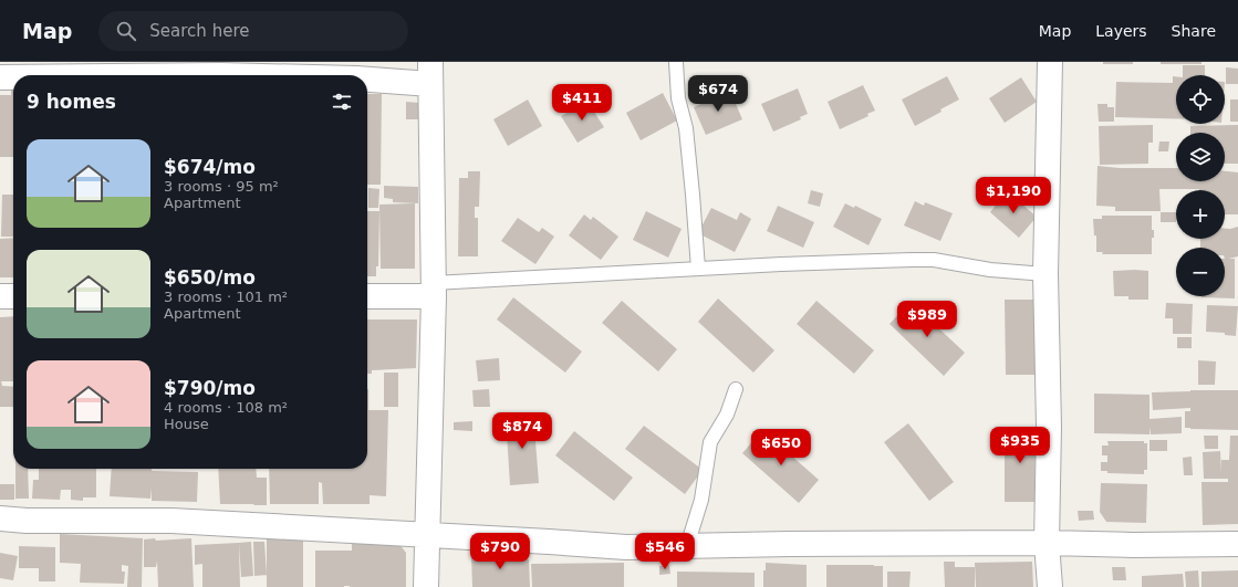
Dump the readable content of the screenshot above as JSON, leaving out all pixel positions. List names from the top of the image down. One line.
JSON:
{"page":{"header":"Map","search":"Search here","nav":["Map","Layers","Share"],"map_buttons":["+","−"],"price":["$674","$411","$1,190","$989","$874","$935","$650","$790","$546"],"heading":"9 homes","list":[{"name":"$674/mo","note":"3 rooms · 95 m² · Apartment"},{"name":"$650/mo","note":"3 rooms · 101 m² · Apartment"},{"name":"$790/mo","note":"4 rooms · 108 m² · House"}]}}
